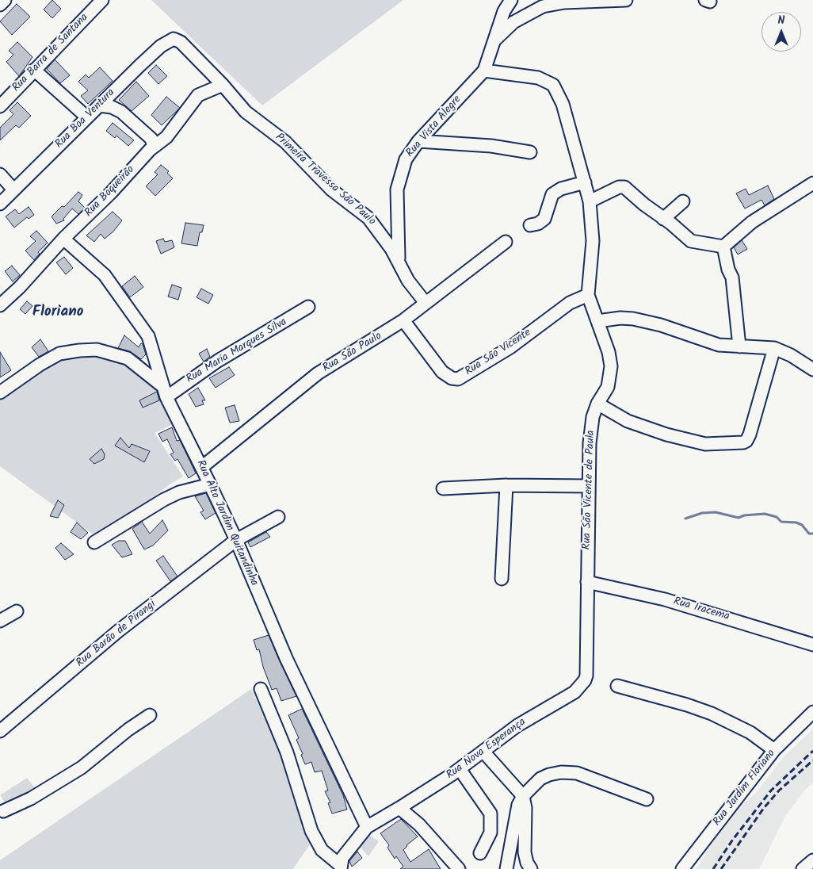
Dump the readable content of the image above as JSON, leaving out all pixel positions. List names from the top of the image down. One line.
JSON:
{"streets":{"street":["Rua Barra de Santana","Rua Boa Ventura","Rua Vista Alegre","Primeira Travessa São Paulo","Rua Boqueirão","Rua Maria Marques Silva","Rua São Paulo","Rua São Vicente","Rua São Vicente de Paula","Rua Alto Jardim Quitandinha","Rua Iracema","Rua Barão de Pirangi","Rua Nova Esperança","Rua Jardim Floriano"]},"crossings":[["Rua Boa Ventura","Primeira Travessa São Paulo"],["Rua Vista Alegre","Primeira Travessa São Paulo"],["Rua Vista Alegre","Rua São Vicente de Paula"],["Primeira Travessa São Paulo","Rua Boqueirão"],["Primeira Travessa São Paulo","Rua São Paulo"],["Rua Boqueirão","Rua Alto Jardim Quitandinha"],["Rua Maria Marques Silva","Rua Alto Jardim Quitandinha"],["Rua São Paulo","Rua São Vicente"],["Rua São Paulo","Rua Alto Jardim Quitandinha"],["Rua São Vicente","Rua São Vicente de Paula"],["Rua São Vicente de Paula","Rua Iracema"],["Rua São Vicente de Paula","Rua Nova Esperança"],["Rua Alto Jardim Quitandinha","Rua Barão de Pirangi"],["Rua Alto Jardim Quitandinha","Rua Nova Esperança"]],"districts":["Floriano"],"north":"top"}
